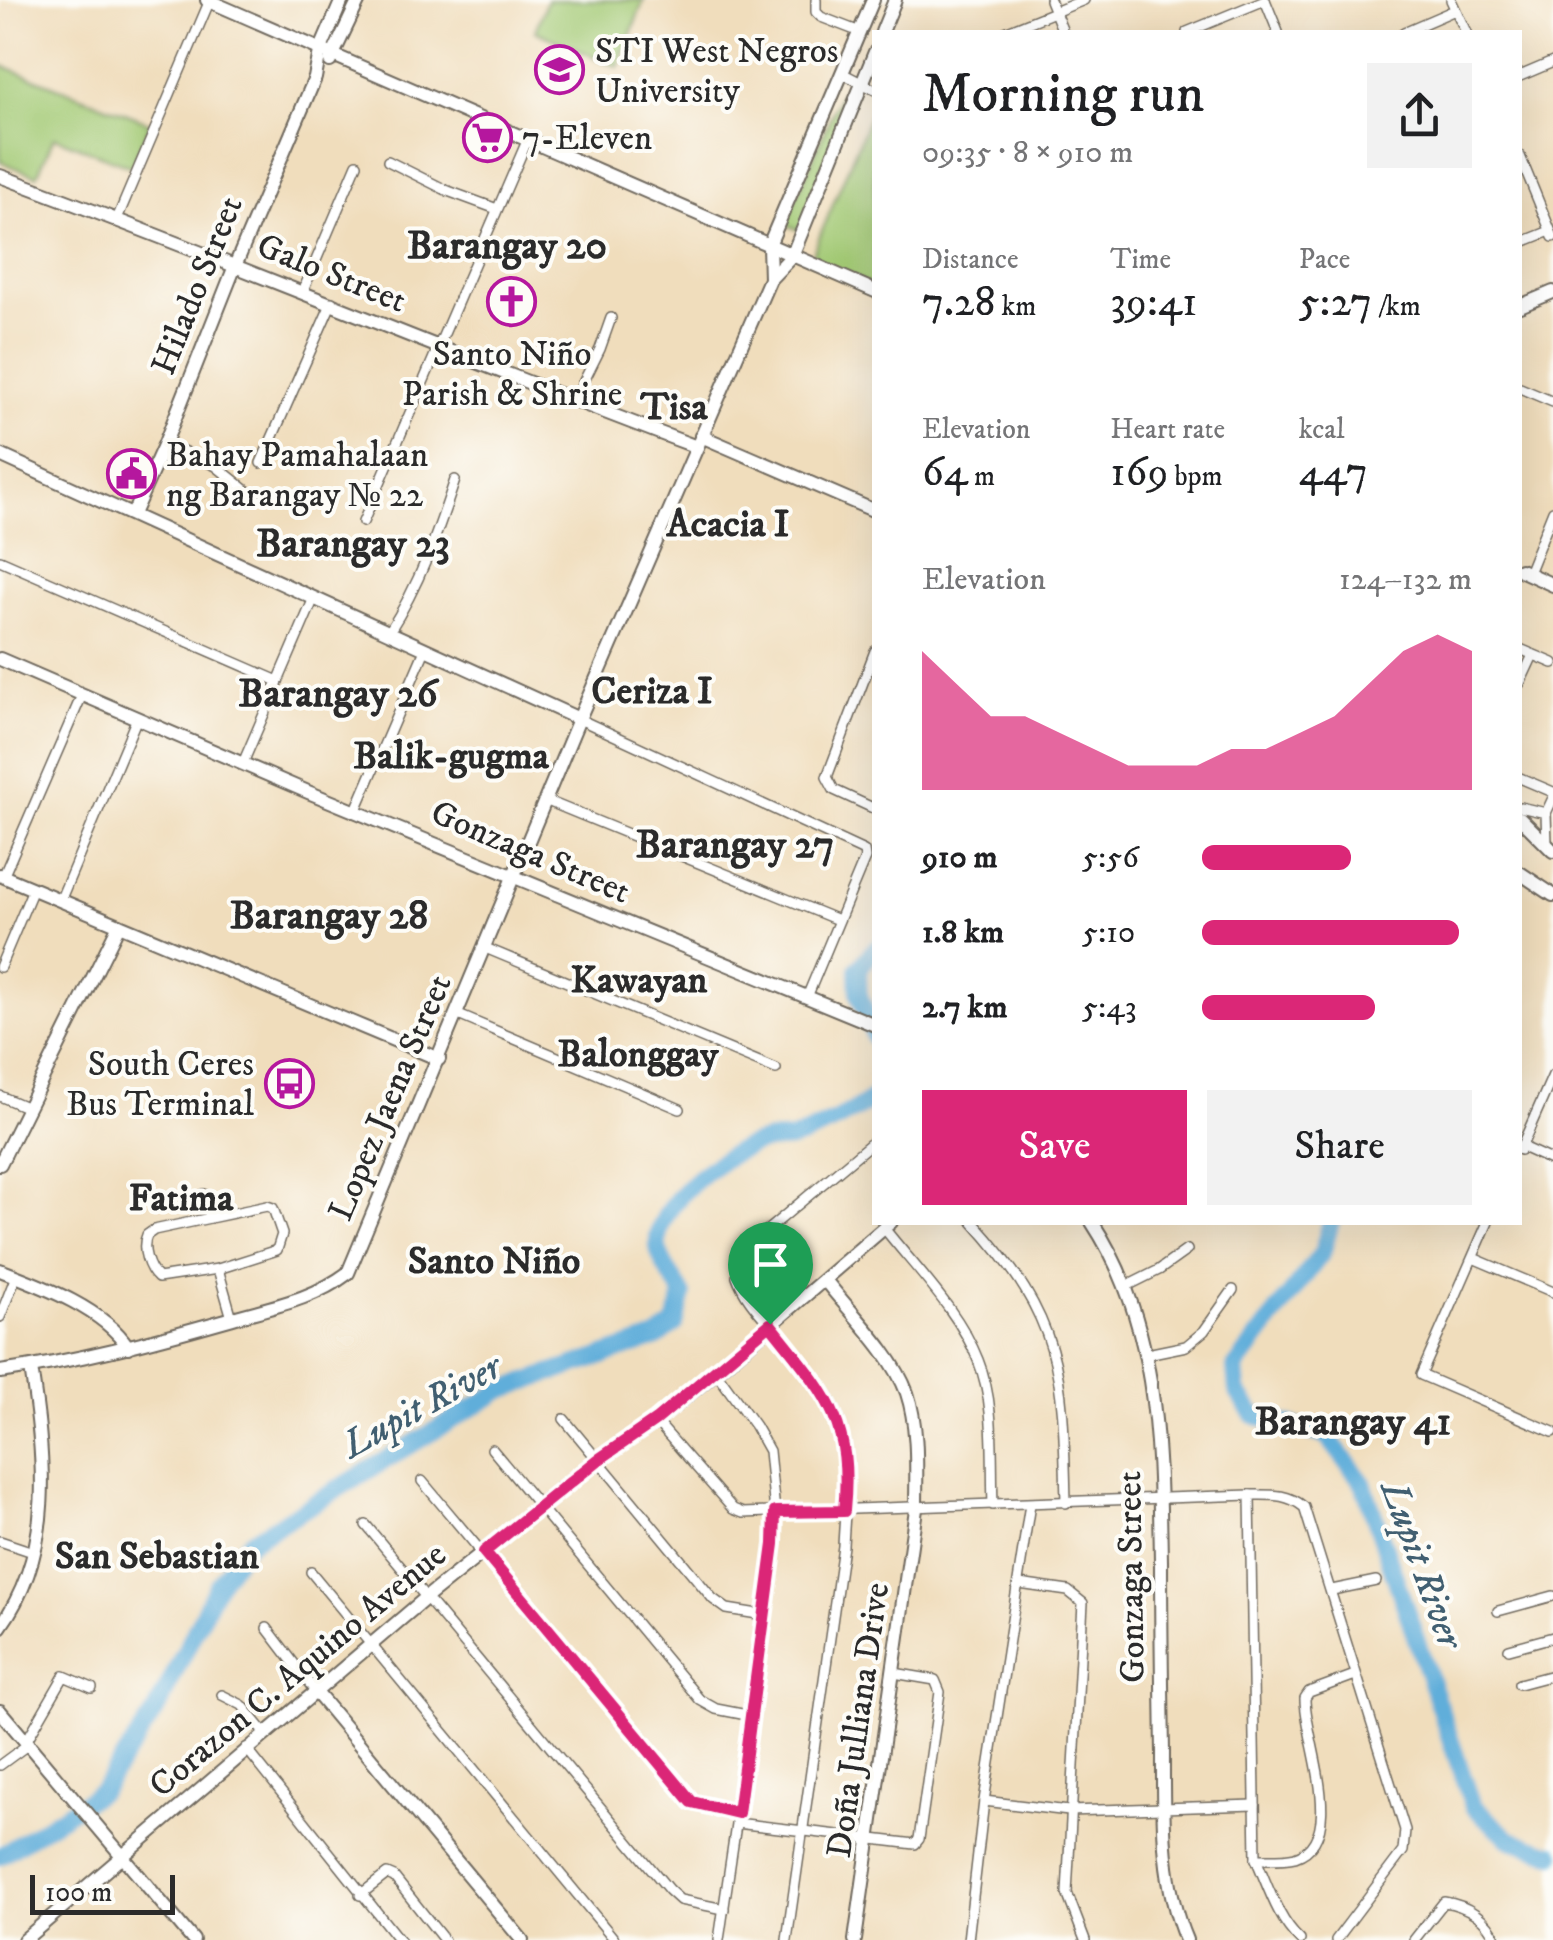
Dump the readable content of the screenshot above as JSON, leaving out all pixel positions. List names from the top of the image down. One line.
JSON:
{"streets":{"street":["Galo Street","Hilado Street","Gonzaga Street","Lopez Jaena Street","Corazon C. Aquino Avenue","Doña Julliana Drive"]},"crossings":[["Galo Street","Hilado Street"],["Galo Street","Lopez Jaena Street"],["Gonzaga Street","Lopez Jaena Street"],["Corazon C. Aquino Avenue","Doña Julliana Drive"]],"districts":["Barangay 20","Tisa","Acacia I","Barangay 23","Ceriza I","Barangay 26","Balik-gugma","Barangay 27","Barangay 28","Kawayan","Balonggay","Fatima","Santo Niño","Barangay 41","San Sebastian"],"water":["Lupit River"],"places":{"school or university":["STI West Negros University"],"supermarket":["7-Eleven"],"church":["Santo Niño Parish & Shrine"],"public building":["Bahay Pamahalaan ng Barangay № 22"],"bus stop":["South Ceres Bus Terminal"]},"scale_bar":"100 m","page":{"heading":["Morning run","09:35 · 8 × 910 m"],"stats":[["Distance","7.28 km"],["Time","39:41"],["Pace","5:27 /km"],["Elevation","64 m"],["Heart rate","169 bpm"],["kcal","447"]],"chart":["Elevation","124–132 m"],"list":[{"name":"910 m","note":"5:56"},{"name":"1.8 km","note":"5:10"},{"name":"2.7 km","note":"5:43"}],"buttons":["Save","Share"],"scale":"100 m"}}
